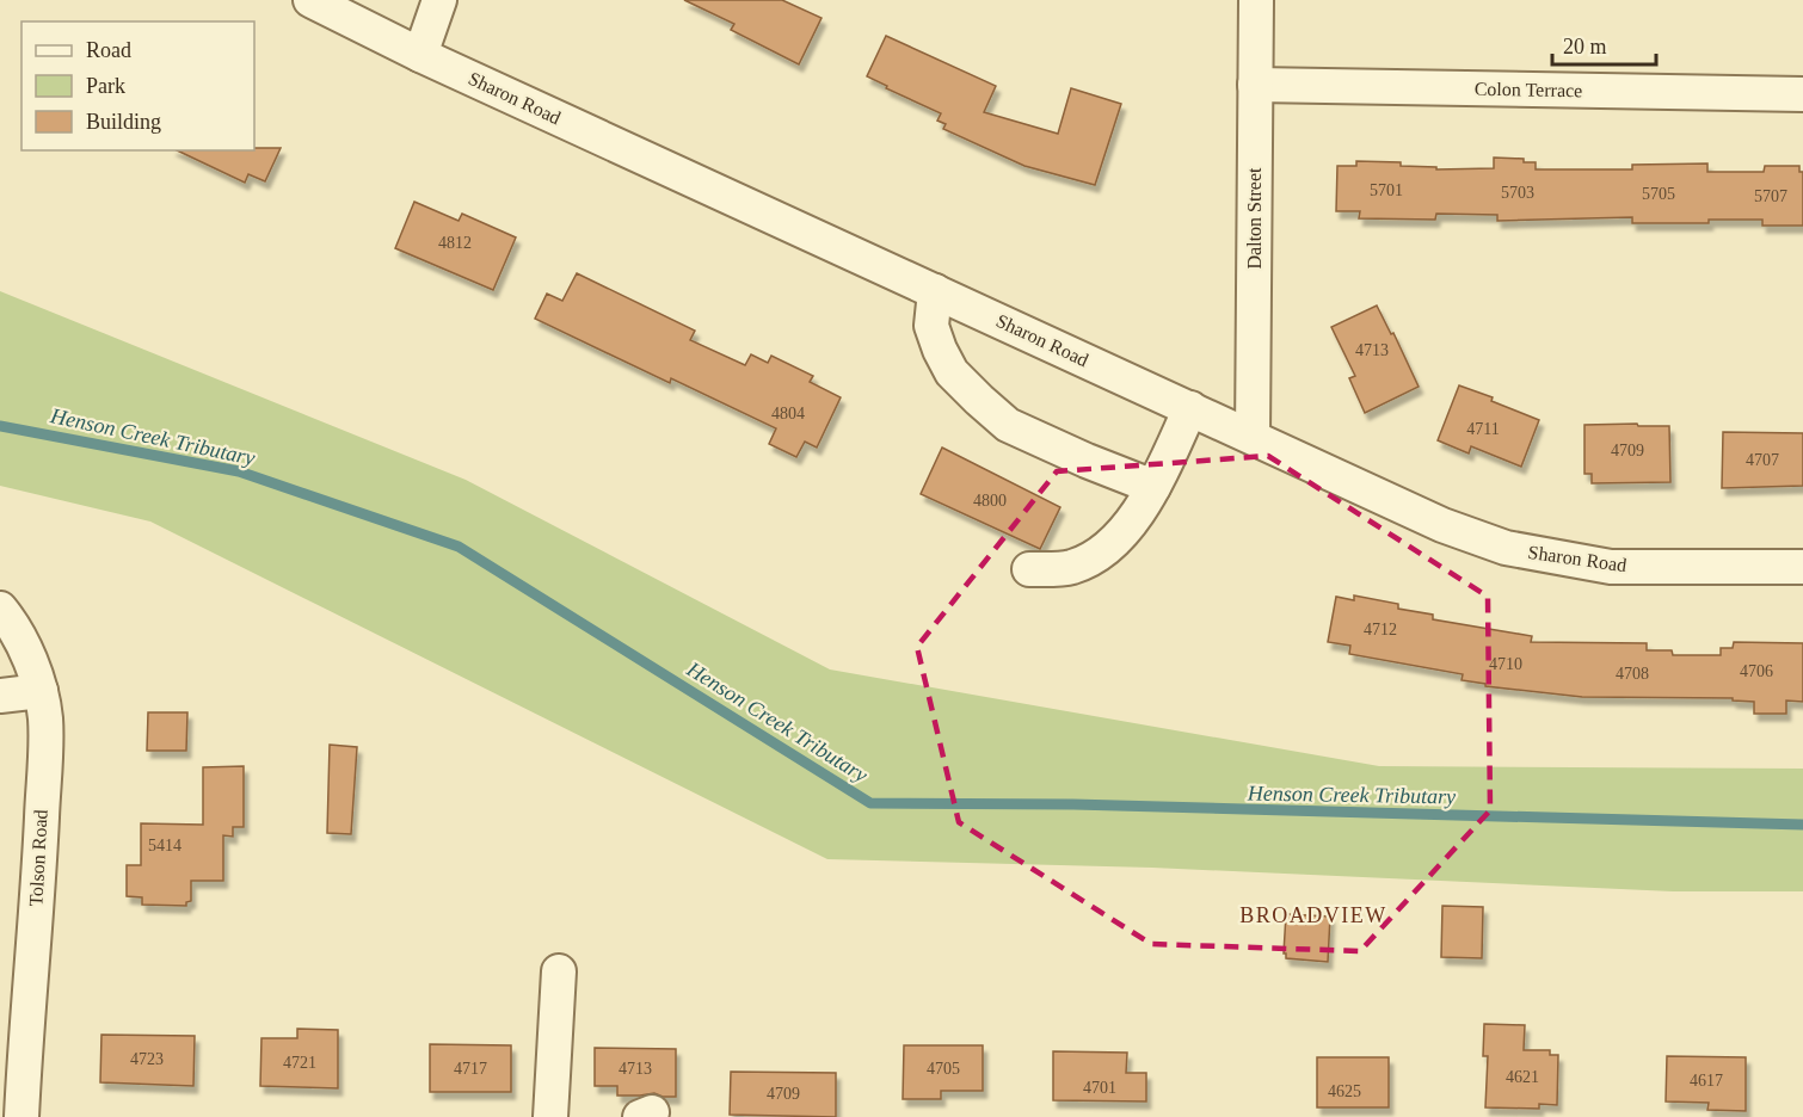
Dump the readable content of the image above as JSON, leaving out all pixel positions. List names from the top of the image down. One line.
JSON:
{"streets":{"street":["Colon Terrace","Sharon Road","Dalton Street","Tolson Road"]},"crossings":[["Colon Terrace","Dalton Street"],["Sharon Road","Dalton Street"]],"districts":["BROADVIEW"],"water":["Henson Creek Tributary"],"house_numbers":["5701","5703","5705","5707","4812","4713","4804","4711","4709","4707","4800","4712","4710","4706","4708","5414","4723","4721","4717","4713","4705","4621","4617","4701","4625","4709"],"legend":["Road","Park","Building"],"scale_bar":"20 m"}
